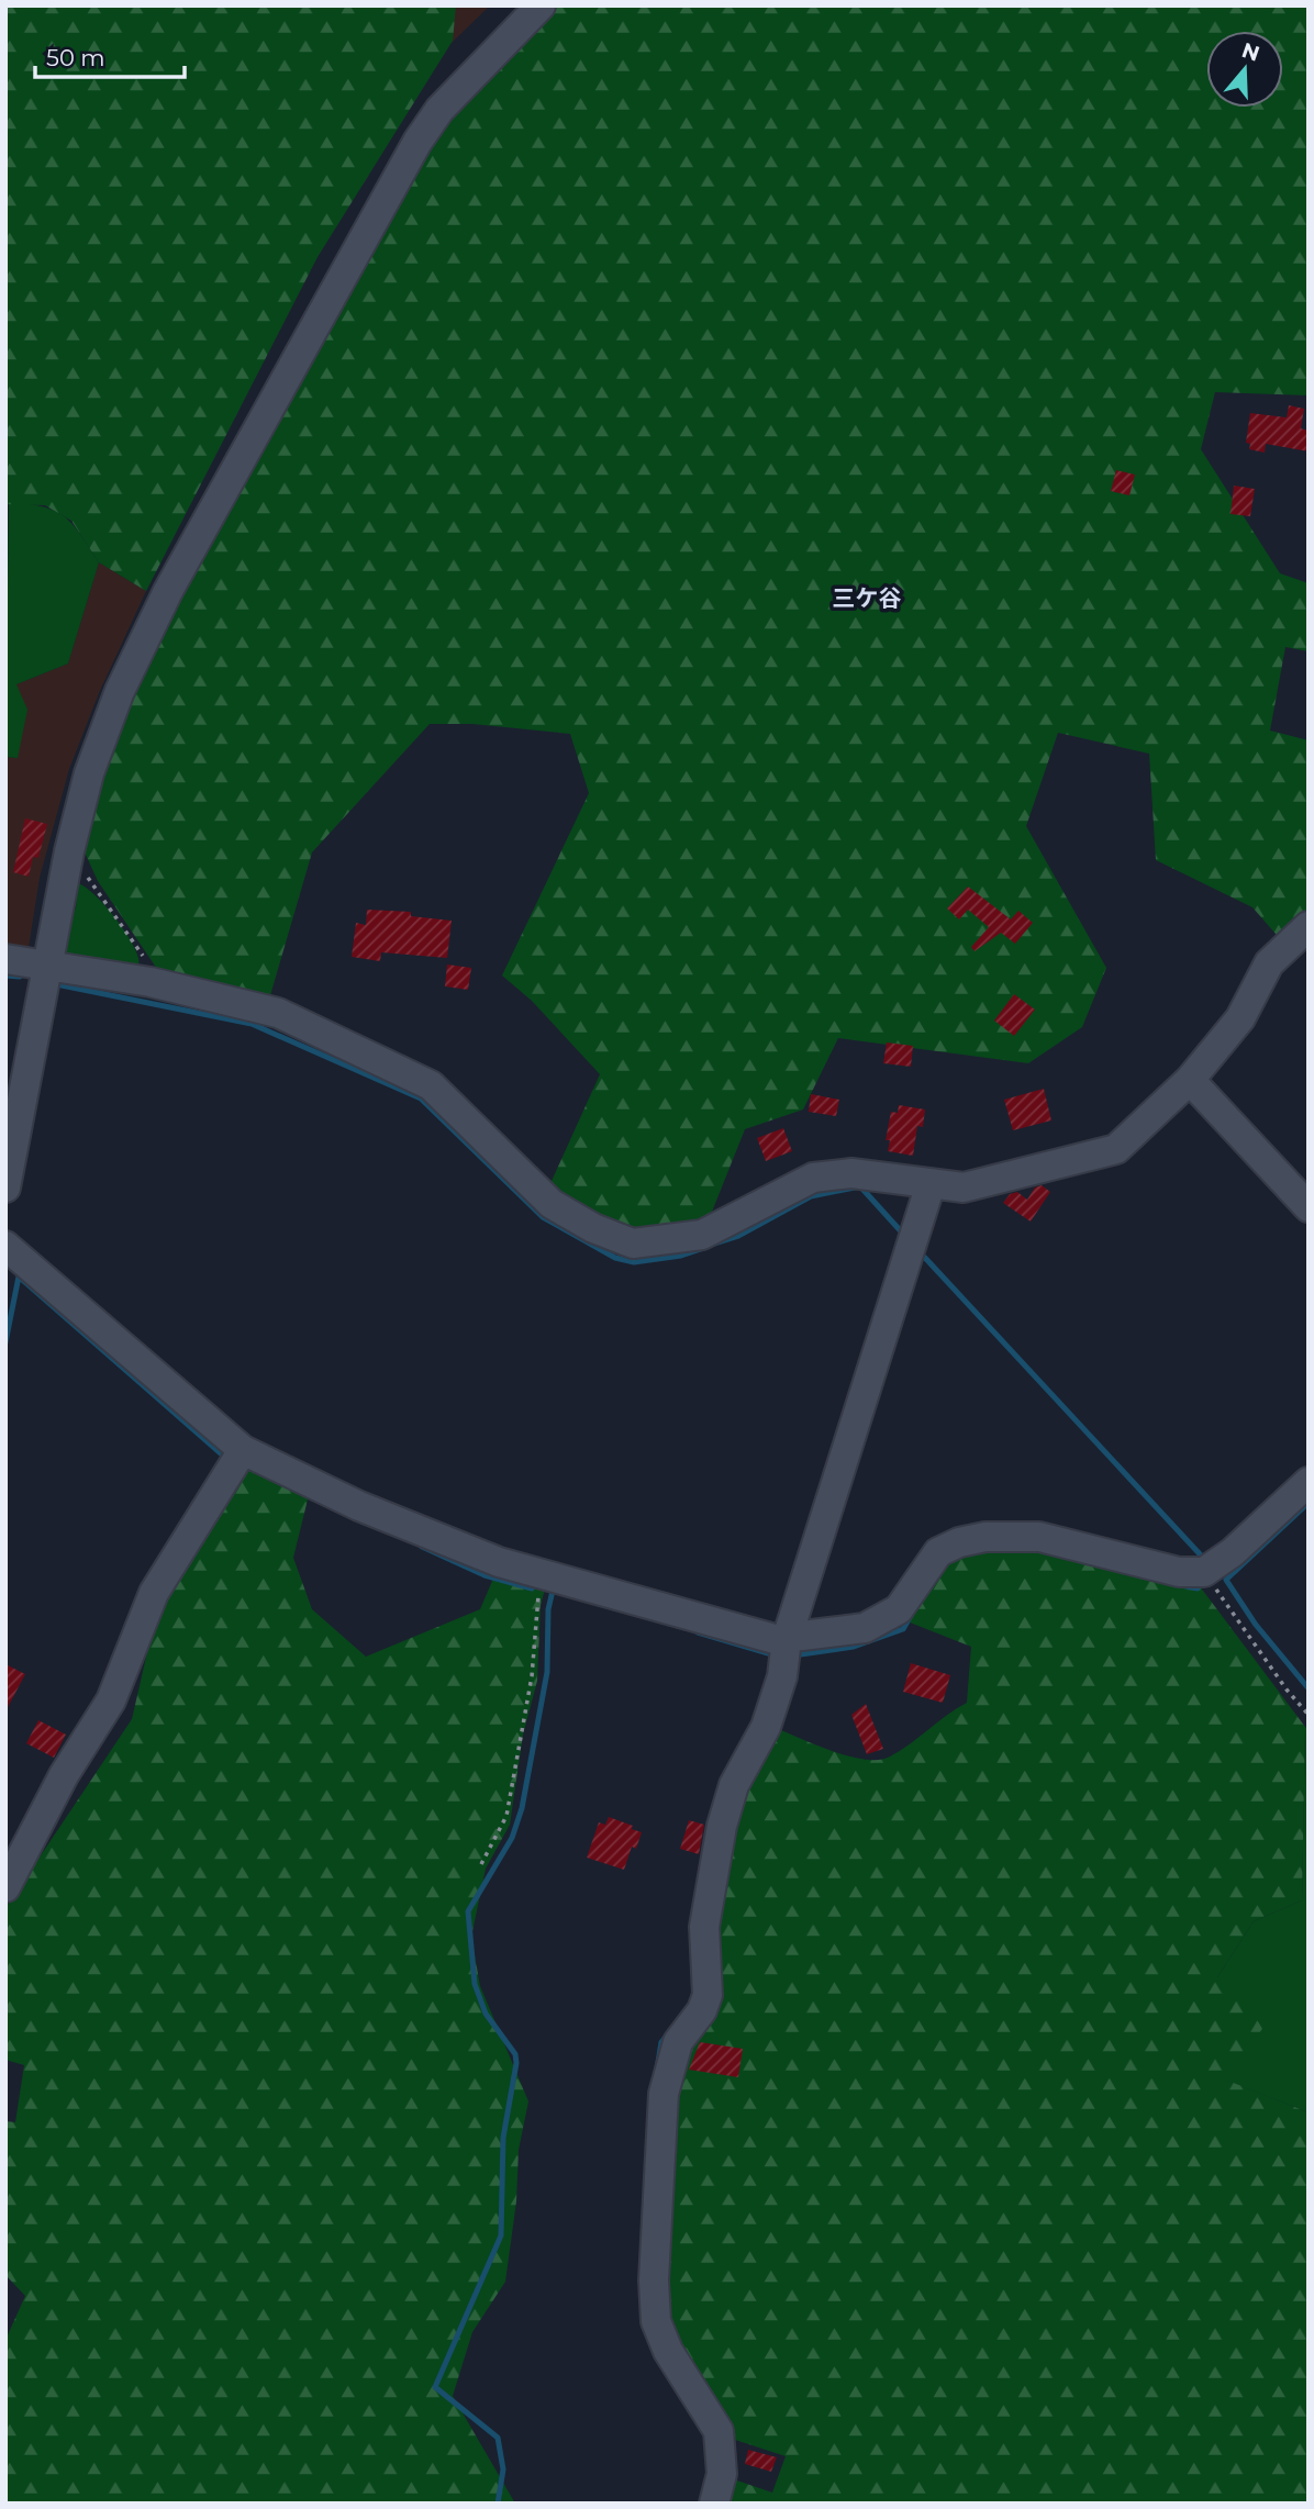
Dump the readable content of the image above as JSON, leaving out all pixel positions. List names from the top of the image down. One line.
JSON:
{"districts":["三ケ谷"],"scale_bar":"50 m","north":"top"}
